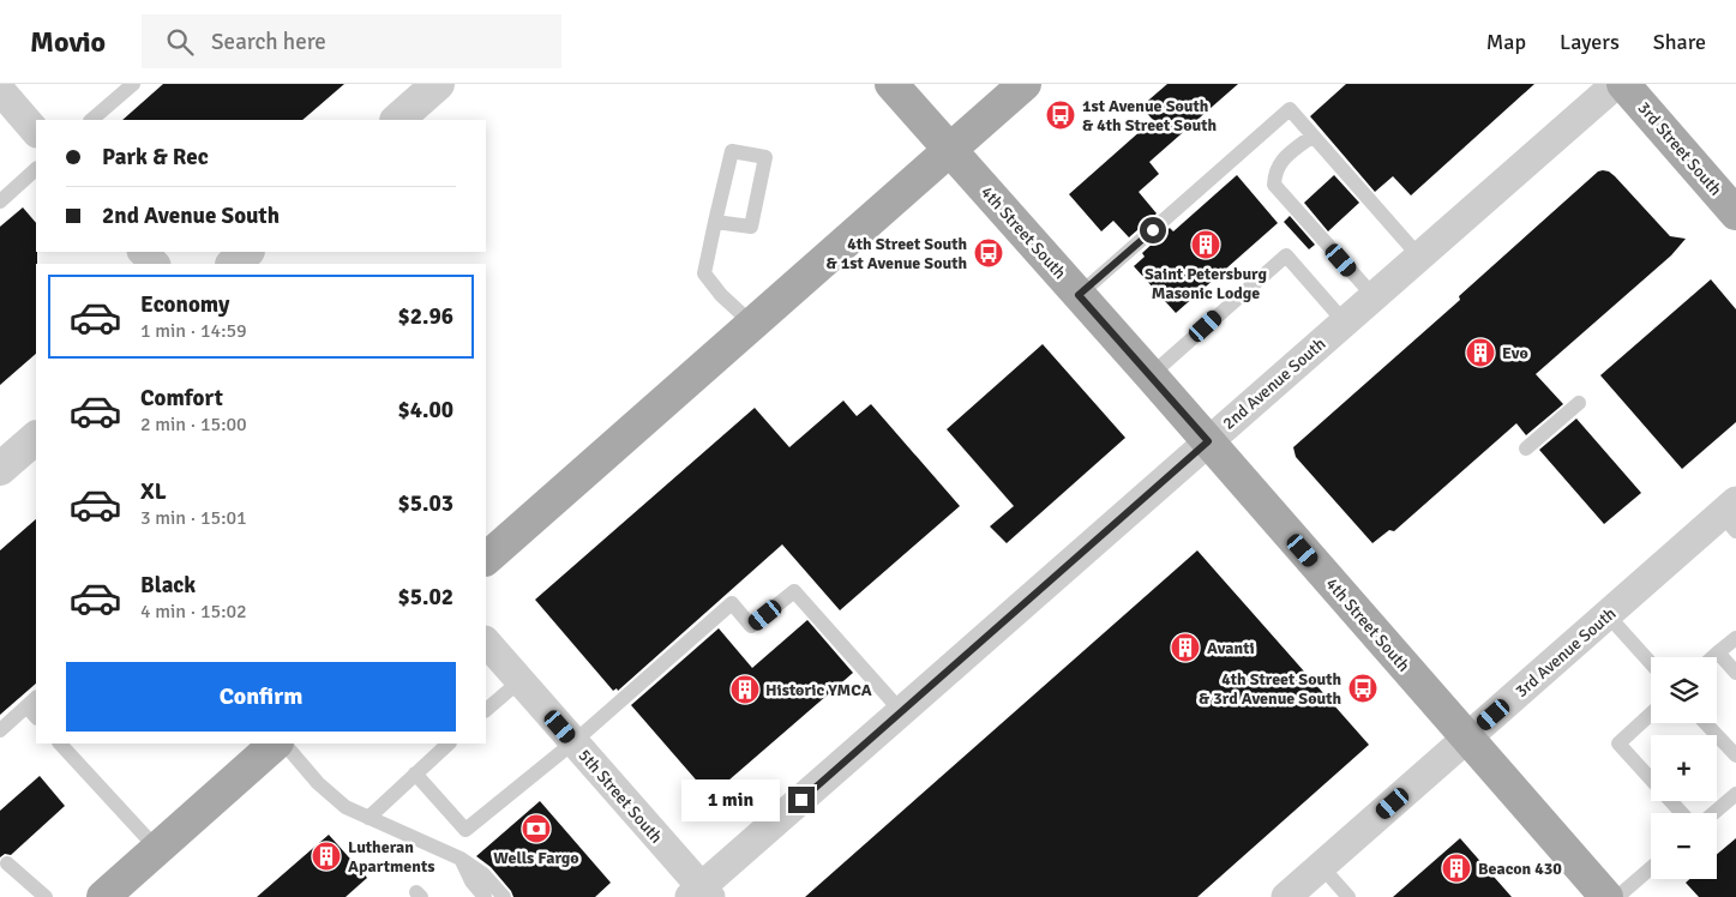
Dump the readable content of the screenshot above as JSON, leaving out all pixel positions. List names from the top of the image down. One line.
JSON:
{"streets":{"main road":["3rd Street South","4th Street South"],"street":["2nd Avenue South","3rd Avenue South","5th Street South"]},"crossings":[["4th Street South","2nd Avenue South"],["4th Street South","3rd Avenue South"],["2nd Avenue South","5th Street South"]],"places":{"bus stop":["1st Avenue South & 4th Street South","4th Street South & 1st Avenue South","4th Street South & 3rd Avenue South"],"building":["Saint Petersburg Masonic Lodge","Evo","Avanti","Historic YMCA","Lutheran Apartments","Beacon 430"],"bank":["Wells Fargo"]},"page":{"header":"Movio","search":"Search here","nav":["Map","Layers","Share"],"banner":["Park & Rec","2nd Avenue South"],"list":[{"name":"Economy","note":"1 min · 14:59","value":"$2.96"},{"name":"Comfort","note":"2 min · 15:00","value":"$4.00"},{"name":"XL","note":"3 min · 15:01","value":"$5.03"},{"name":"Black","note":"4 min · 15:02","value":"$5.02"}],"buttons":"Confirm","map_buttons":["+","−"],"bubble":"1 min"}}
